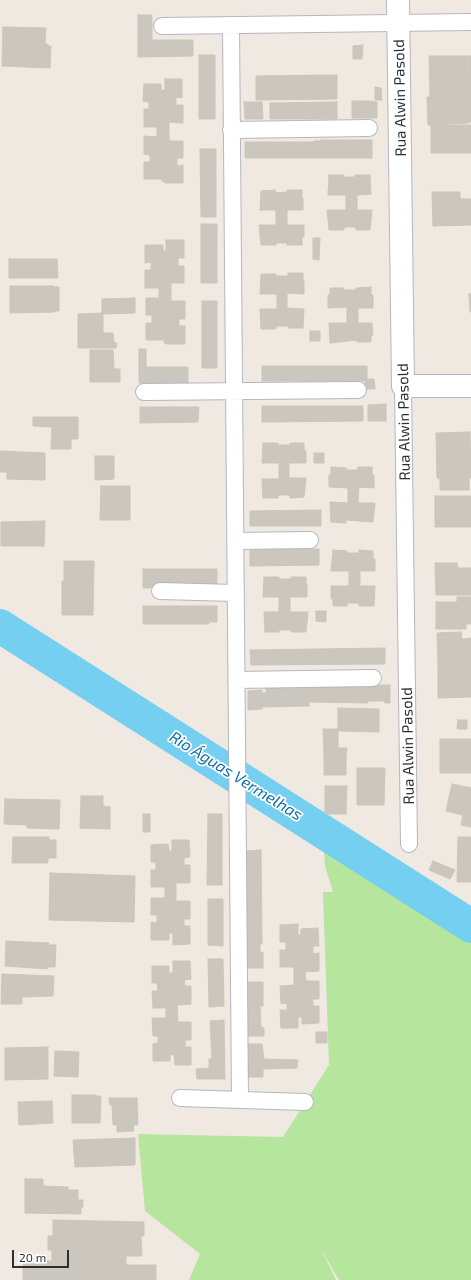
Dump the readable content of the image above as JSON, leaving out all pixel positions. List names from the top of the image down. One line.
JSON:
{"streets":{"street":["Rua Alwin Pasold"]},"water":["Rio Águas Vermelhas"],"scale_bar":"20 m"}
